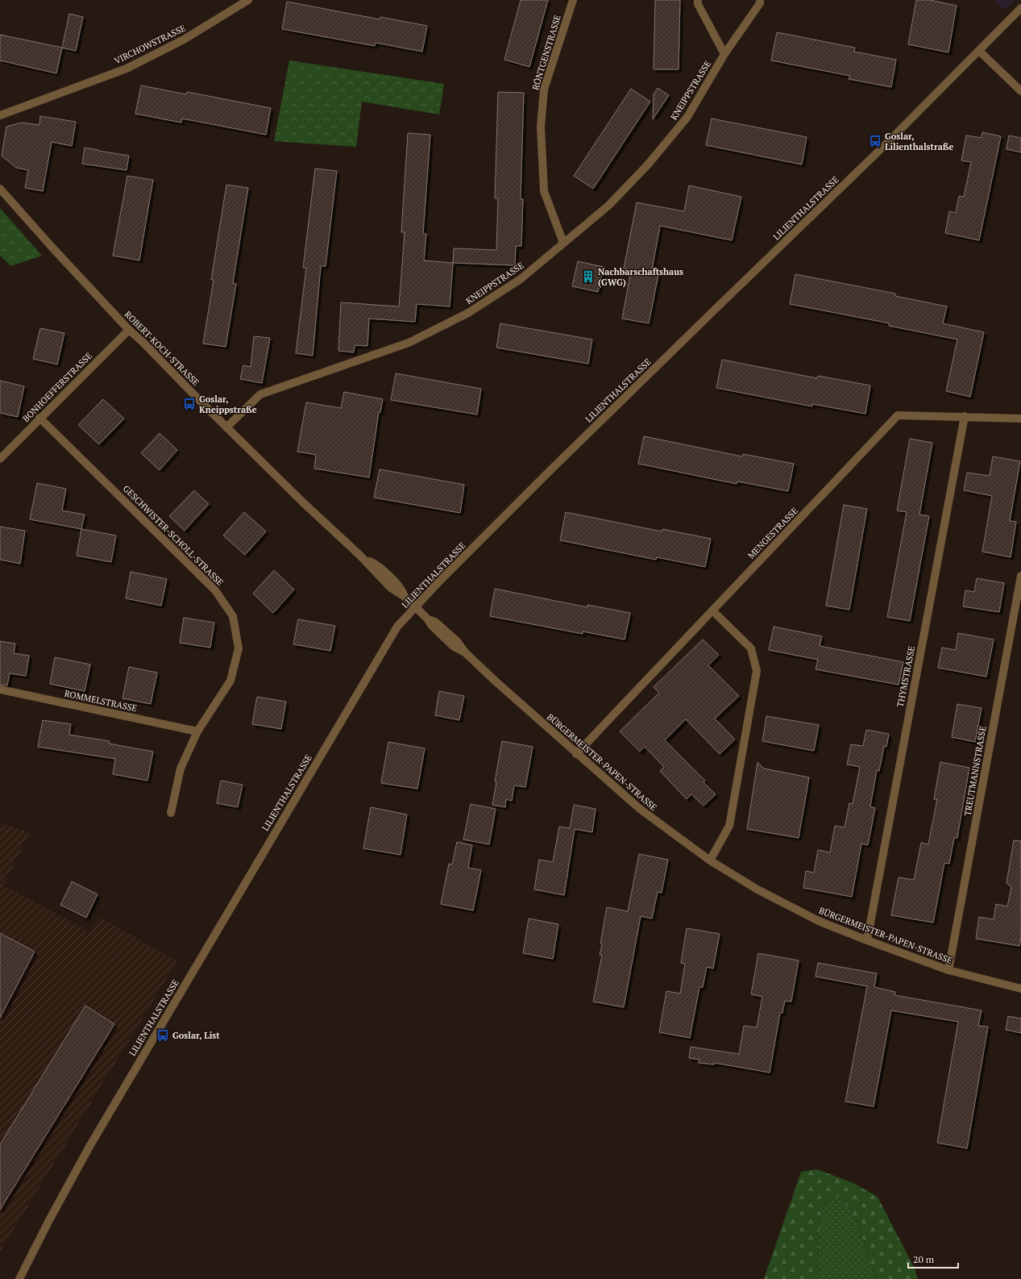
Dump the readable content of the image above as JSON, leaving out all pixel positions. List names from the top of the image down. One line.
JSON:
{"streets":{"street":["VIRCHOWSTRASSE","RÖNTGENSTRASSE","KNEIPPSTRASSE","LILIENTHALSTRASSE","ROBERT-KOCH-STRASSE","BONHOEFFERSTRASSE","MENGESTRASSE","GESCHWISTER-SCHOLL-STRASSE","THYMSTRASSE","ROMMELSTRASSE","BÜRGERMEISTER-PAPEN-STRASSE","TREUTMANNSTRASSE"]},"crossings":[["RÖNTGENSTRASSE","KNEIPPSTRASSE"],["KNEIPPSTRASSE","ROBERT-KOCH-STRASSE"],["LILIENTHALSTRASSE","ROBERT-KOCH-STRASSE"],["LILIENTHALSTRASSE","BÜRGERMEISTER-PAPEN-STRASSE"],["ROBERT-KOCH-STRASSE","BONHOEFFERSTRASSE"],["ROBERT-KOCH-STRASSE","BÜRGERMEISTER-PAPEN-STRASSE"],["BONHOEFFERSTRASSE","GESCHWISTER-SCHOLL-STRASSE"],["MENGESTRASSE","THYMSTRASSE"],["MENGESTRASSE","BÜRGERMEISTER-PAPEN-STRASSE"],["GESCHWISTER-SCHOLL-STRASSE","ROMMELSTRASSE"],["THYMSTRASSE","BÜRGERMEISTER-PAPEN-STRASSE"],["BÜRGERMEISTER-PAPEN-STRASSE","TREUTMANNSTRASSE"]],"places":{"bus stop":["Goslar, Lilienthalstraße","Goslar, Kneippstraße","Goslar, List"],"building":["Nachbarschaftshaus (GWG)"]},"scale_bar":"20 m"}
